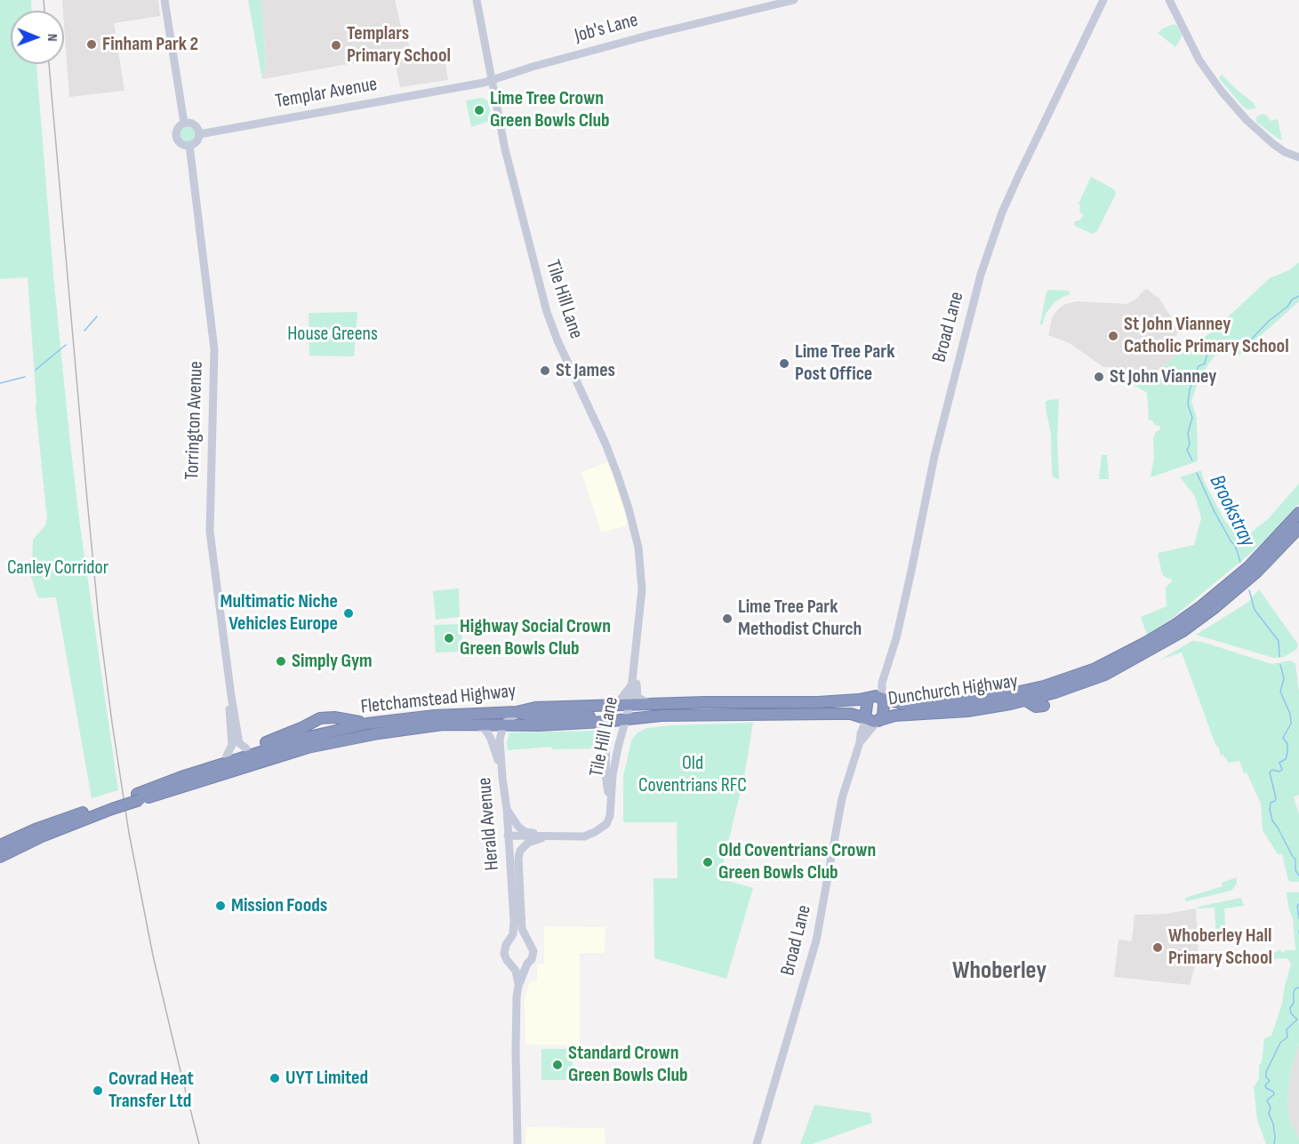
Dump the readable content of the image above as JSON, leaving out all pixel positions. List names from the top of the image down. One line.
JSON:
{"streets":{"highway":["Dunchurch Highway","Fletchamstead Highway"],"street":["Job's Lane","Templar Avenue","Tile Hill Lane","Broad Lane","Torrington Avenue","Herald Avenue"]},"crossings":[["Job's Lane","Templar Avenue"],["Job's Lane","Tile Hill Lane"],["Templar Avenue","Tile Hill Lane"],["Templar Avenue","Torrington Avenue"],["Tile Hill Lane","Fletchamstead Highway"],["Tile Hill Lane","Herald Avenue"],["Broad Lane","Dunchurch Highway"],["Broad Lane","Fletchamstead Highway"],["Dunchurch Highway","Fletchamstead Highway"],["Fletchamstead Highway","Herald Avenue"]],"districts":["Whoberley"],"water":["Brookstray"],"parks":["House Greens","Canley Corridor","Old Coventrians RFC"],"places":["Finham Park 2","Templars Primary School","Lime Tree Crown Green Bowls Club","St John Vianney Catholic Primary School","Lime Tree Park Post Office","St James","St John Vianney","Multimatic Niche Vehicles Europe","Lime Tree Park Methodist Church","Highway Social Crown Green Bowls Club","Simply Gym","Old Coventrians Crown Green Bowls Club","Mission Foods","Whoberley Hall Primary School","Standard Crown Green Bowls Club","UYT Limited","Covrad Heat Transfer Ltd"],"north":"right"}
